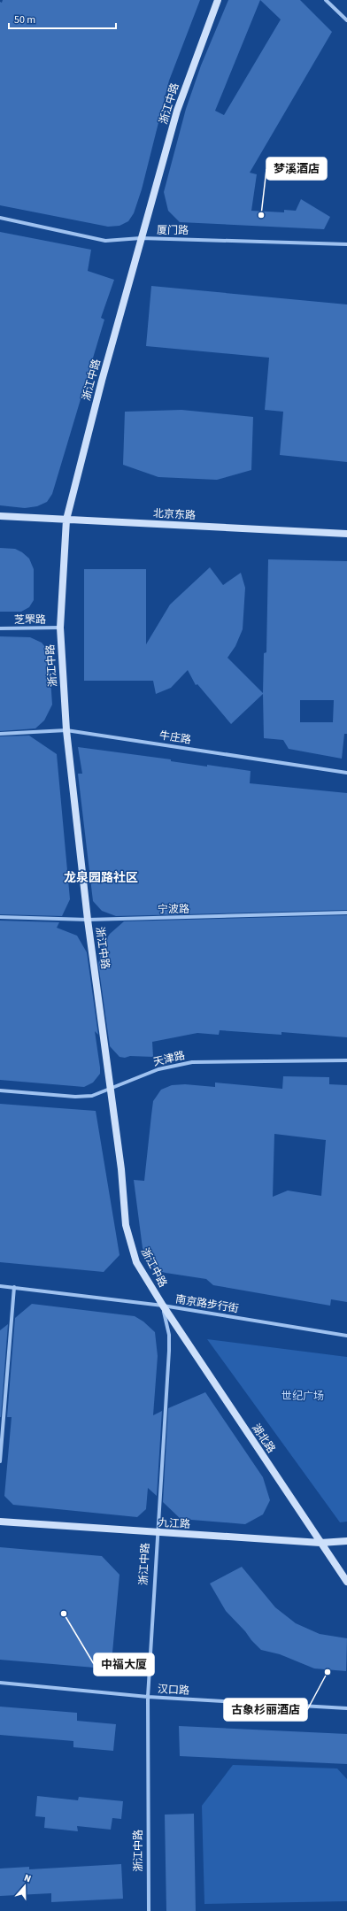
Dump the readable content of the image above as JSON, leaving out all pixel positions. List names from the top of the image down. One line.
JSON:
{"streets":{"street":["浙江中路","厦门路","北京东路","芝罘路","牛庄路","宁波路","天津路","南京路步行街","湖北路","九江路","汉口路"]},"crossings":[["浙江中路","厦门路"],["浙江中路","北京东路"],["浙江中路","芝罘路"],["浙江中路","牛庄路"],["浙江中路","宁波路"],["浙江中路","天津路"],["浙江中路","南京路步行街"],["浙江中路","湖北路"],["浙江中路","九江路"],["浙江中路","汉口路"],["南京路步行街","湖北路"],["湖北路","九江路"]],"districts":["龙泉园路社区"],"parks":["世纪广场"],"places":["梦溪酒店","中福大厦","古象杉丽酒店"],"scale_bar":"50 m","north":"top"}
